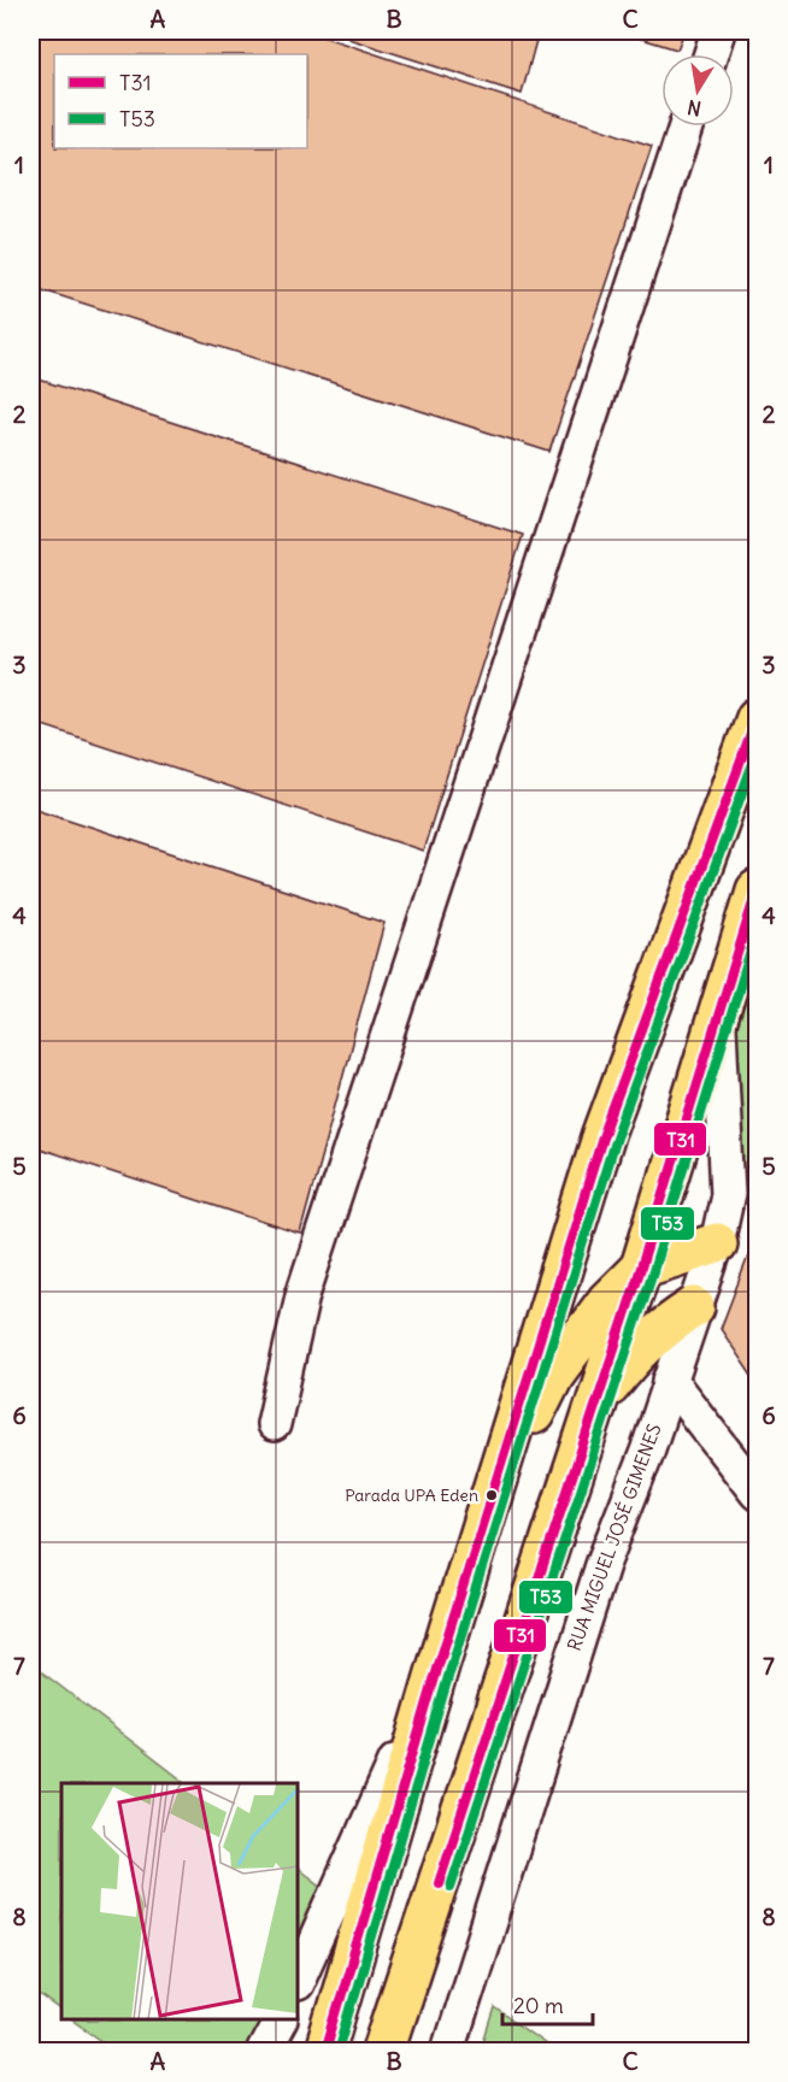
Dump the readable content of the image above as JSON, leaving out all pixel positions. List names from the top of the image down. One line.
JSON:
{"streets":{"street":["RUA MIGUEL JOSÉ GIMENES"]},"places":["Parada UPA Eden"],"lines":["transit line T31","transit line T53"],"legend":["T31","T53"],"scale_bar":"20 m","north":"bottom","grid":{"columns":["A","B","C"],"rows":["1","2","3","4","5","6","7","8"]}}
